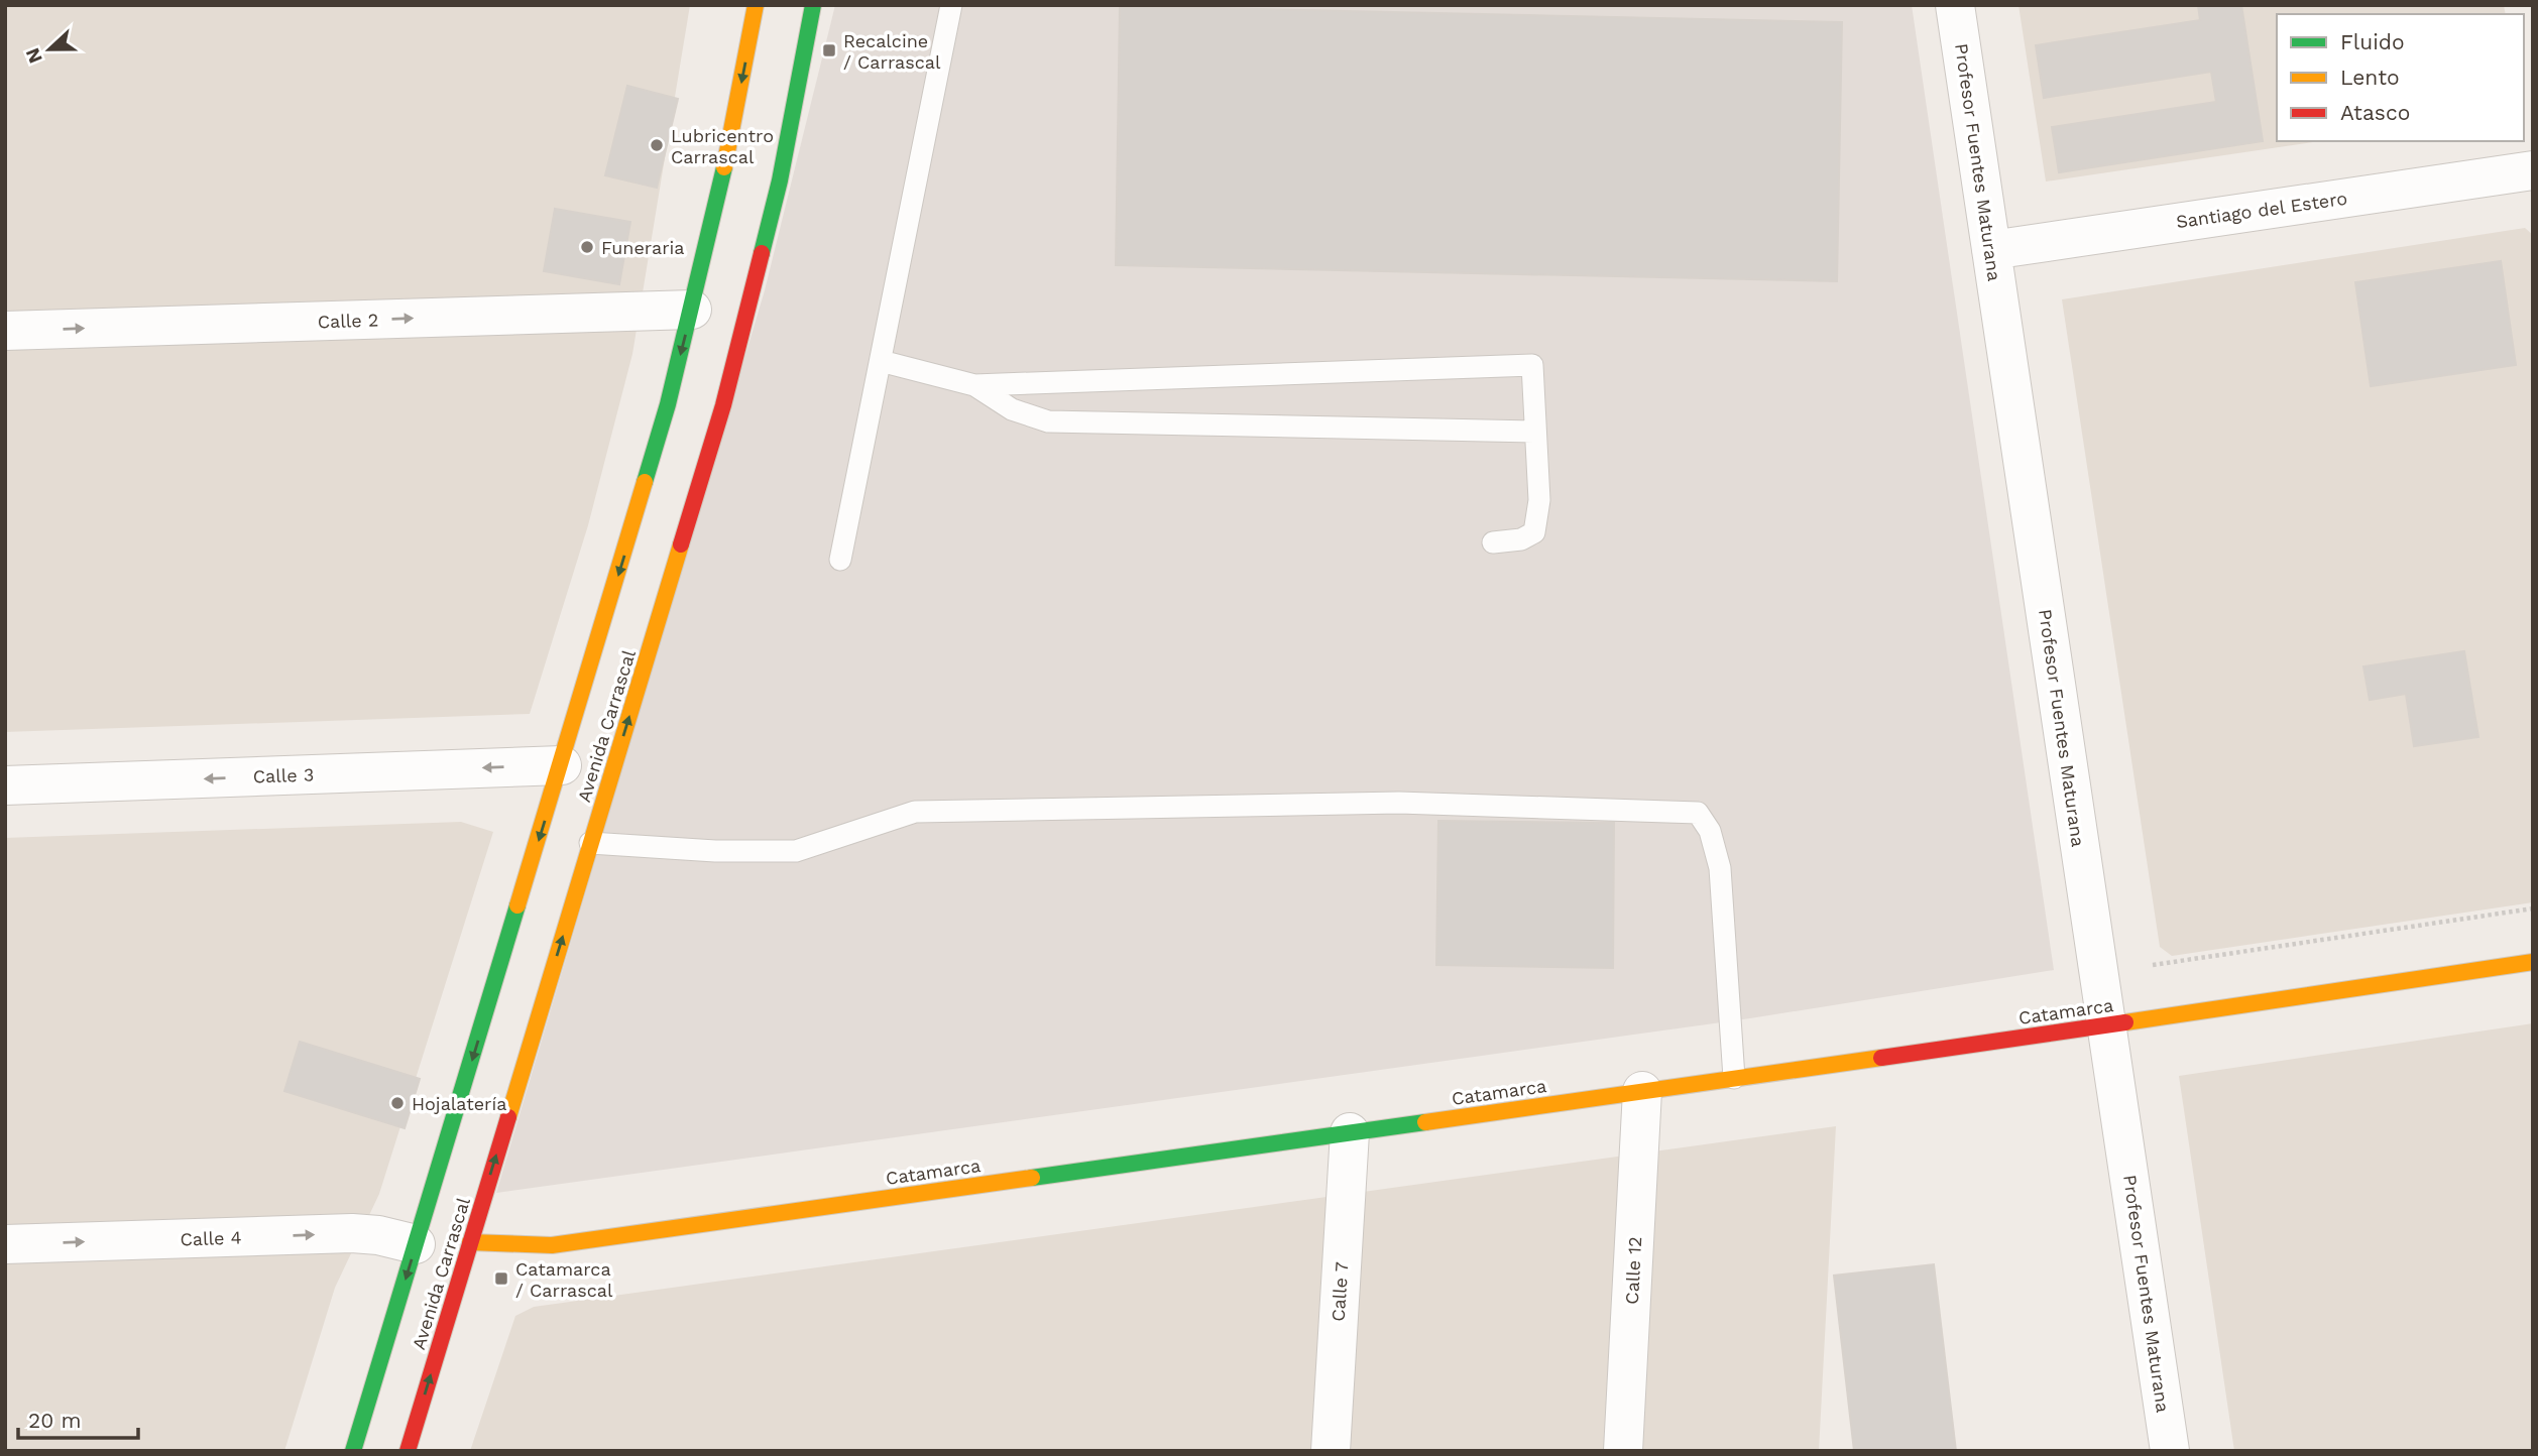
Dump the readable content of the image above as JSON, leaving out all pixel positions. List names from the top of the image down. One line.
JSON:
{"streets":{"main road":["Avenida Carrascal","Catamarca"],"street":["Profesor Fuentes Maturana","Santiago del Estero","Calle 2","Calle 3","Calle 4","Calle 12","Calle 7"]},"crossings":[["Profesor Fuentes Maturana","Santiago del Estero"],["Profesor Fuentes Maturana","Catamarca"],["Calle 2","Avenida Carrascal"],["Avenida Carrascal","Calle 3"],["Avenida Carrascal","Catamarca"],["Avenida Carrascal","Calle 4"],["Catamarca","Calle 12"],["Catamarca","Calle 7"]],"one_way":["Calle 2","Calle 3","Calle 4"],"places":{"transit":["Recalcine / Carrascal","Catamarca / Carrascal"],"other":["Lubricentro Carrascal","Funeraria","Hojalatería"]},"legend":["Fluido","Lento","Atasco"],"scale_bar":"20 m","north":"left"}
